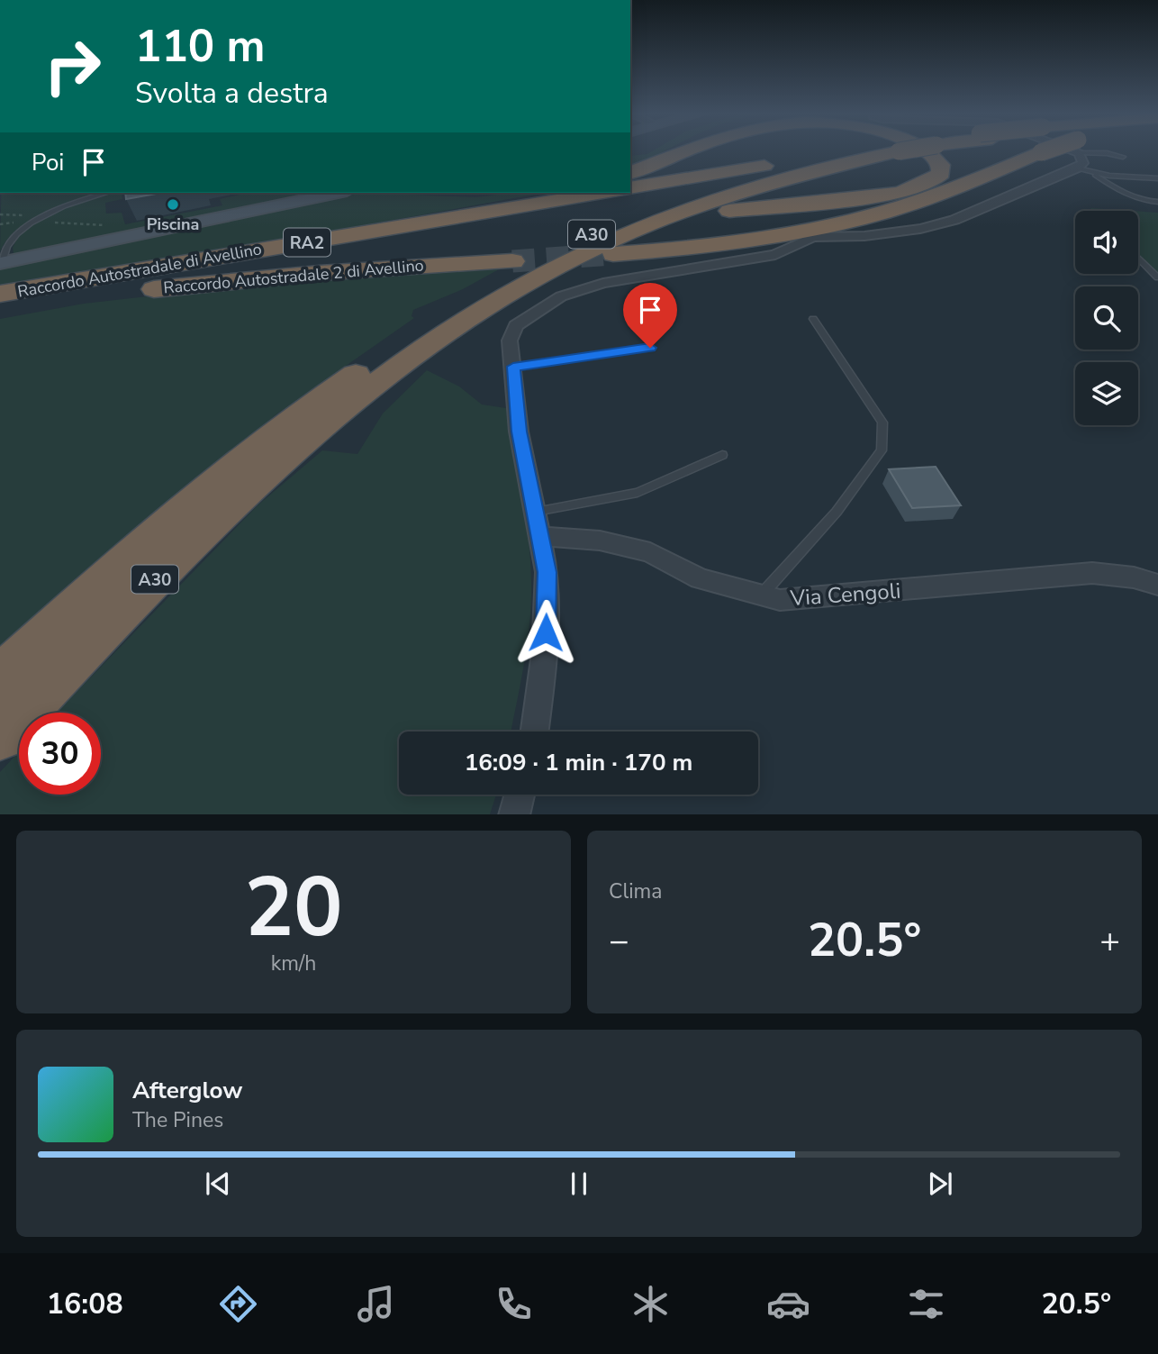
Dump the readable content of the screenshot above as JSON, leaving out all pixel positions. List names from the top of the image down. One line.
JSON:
{"streets":{"highway":["A30","RA2","Raccordo Autostradale di Avellino","Raccordo Autostradale 2 di Avellino"],"street":["Via Cengoli"]},"places":["Piscina"],"page":{"turn":["110 m","Svolta a destra"],"then":"Poi","limit":"30","trip":"16:09 · 1 min · 170 m","tile":[["20","km/h"],"Clima"],"heat":["−","20.5°","+"],"song":["Afterglow","The Pines"],"tabs":["16:08","20.5°"]}}
